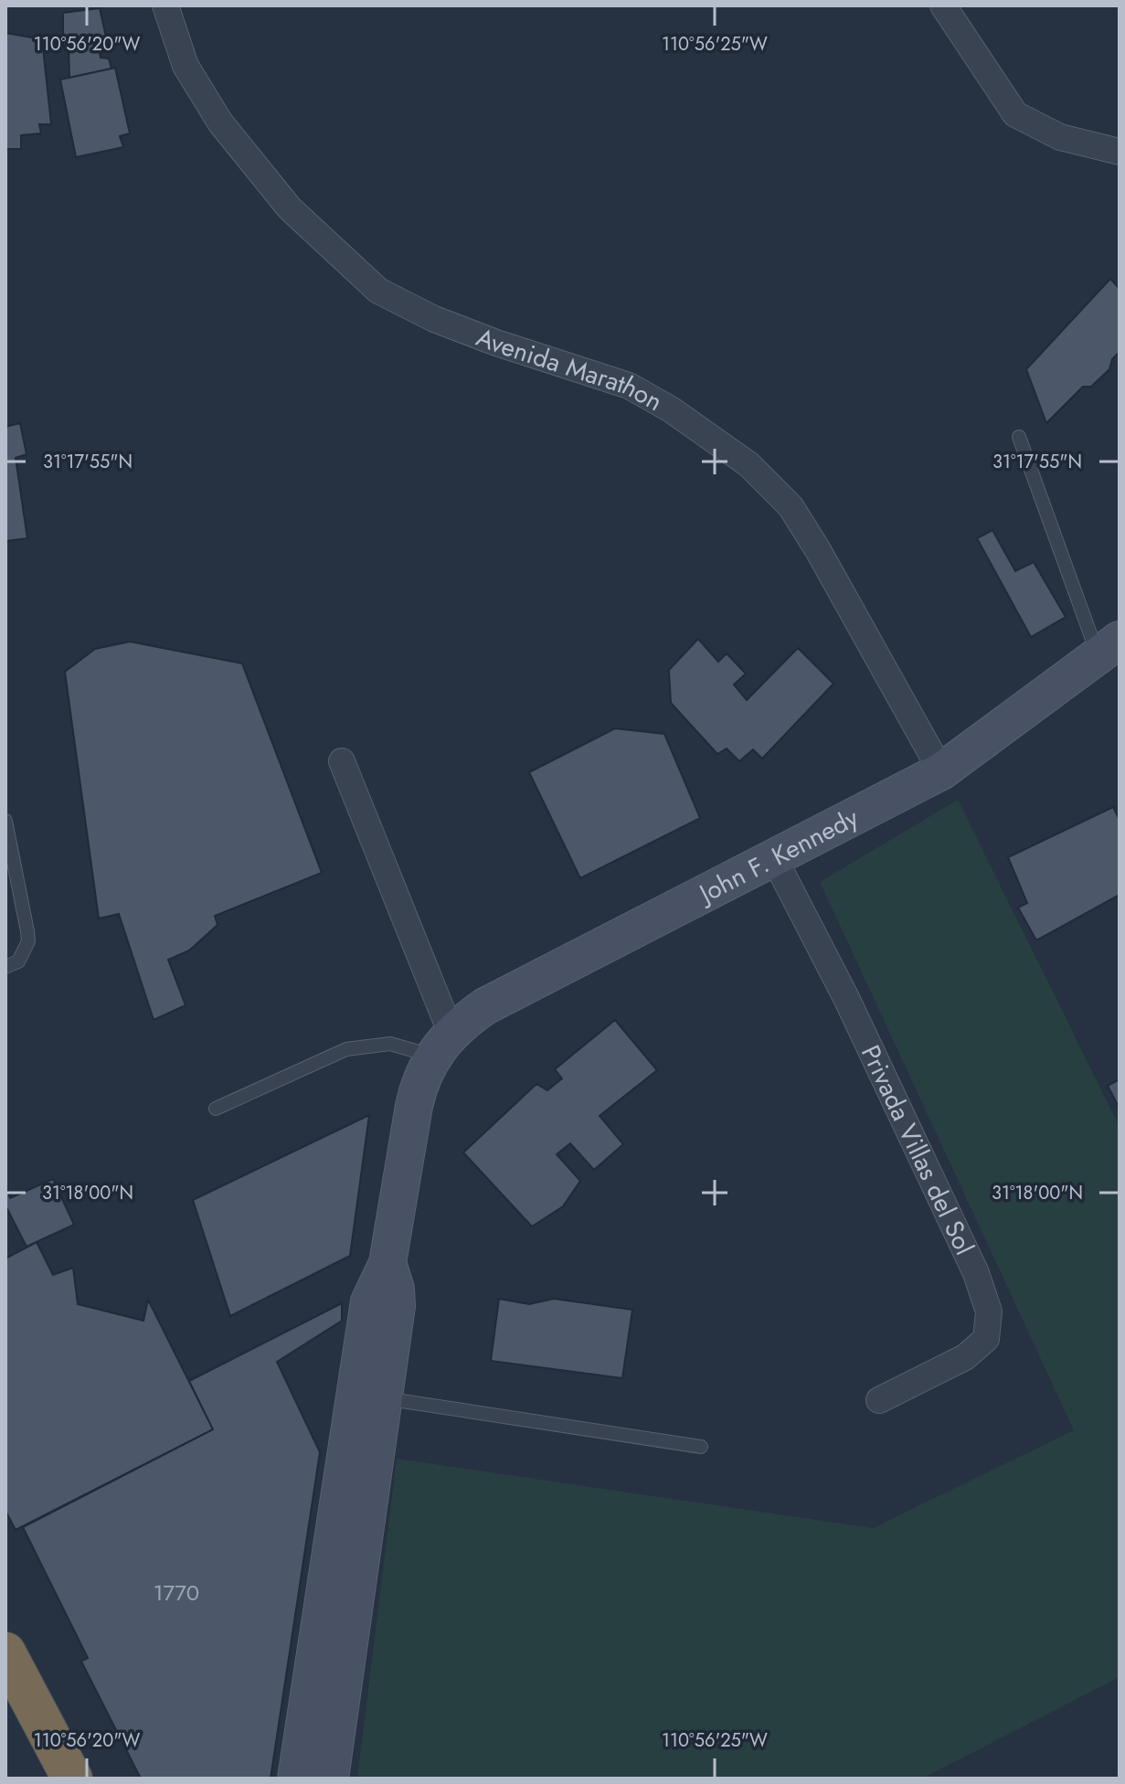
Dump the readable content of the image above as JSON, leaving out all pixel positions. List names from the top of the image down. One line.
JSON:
{"streets":{"street":["Avenida Marathon","John F. Kennedy","Privada Villas del Sol"]},"crossings":[["Avenida Marathon","John F. Kennedy"],["John F. Kennedy","Privada Villas del Sol"]],"house_numbers":["1770"],"coordinates":["110°56'20\"W","110°56'25\"W","31°17'55\"N","31°18'00\"N"]}
